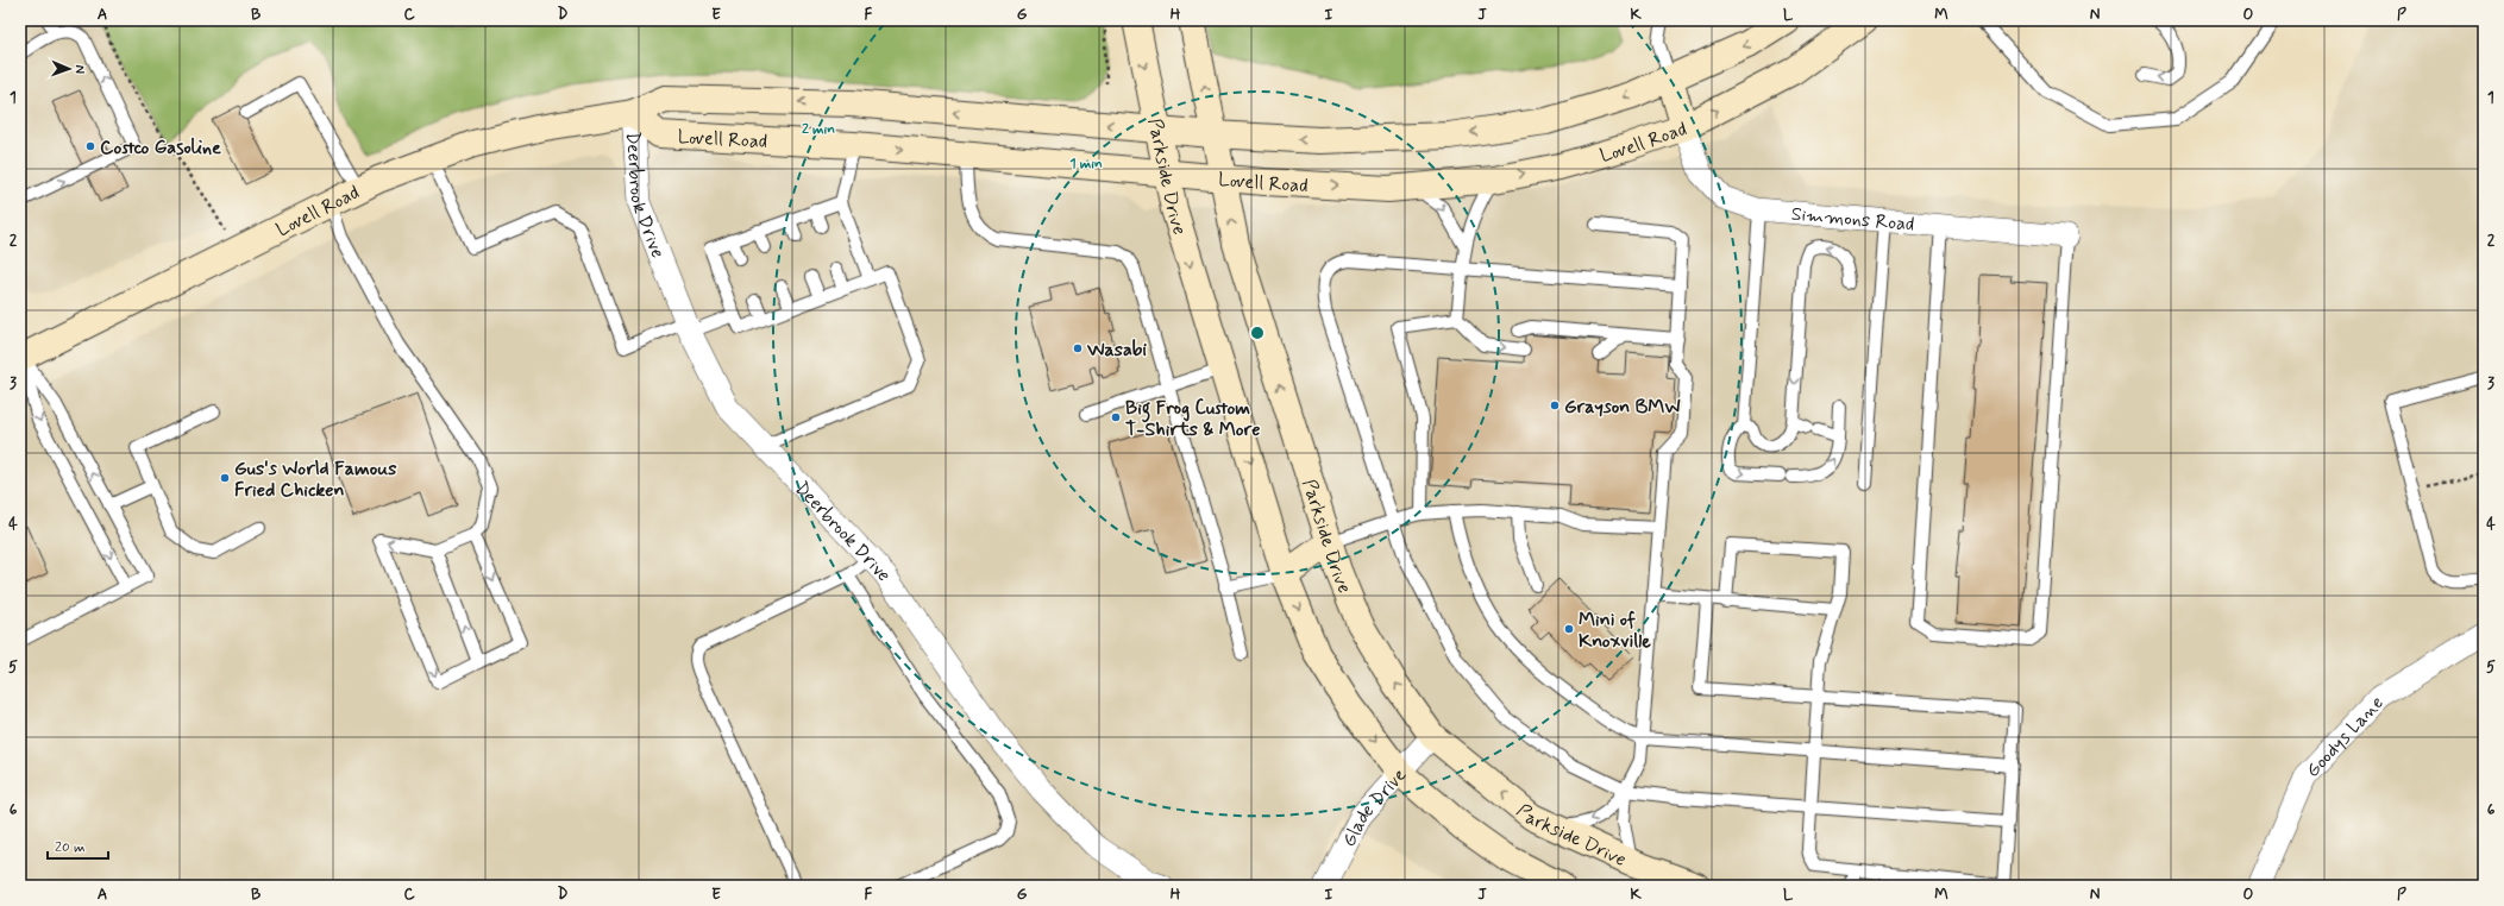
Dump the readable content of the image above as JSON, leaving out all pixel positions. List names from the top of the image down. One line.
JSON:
{"streets":{"main road":["Lovell Road","Parkside Drive"],"street":["Deerbrook Drive","Simmons Road","Goodys Lane","Glade Drive"]},"crossings":[["Lovell Road","Parkside Drive"],["Lovell Road","Deerbrook Drive"],["Lovell Road","Simmons Road"],["Parkside Drive","Glade Drive"]],"places":["Costco Gasoline","Wasabi","Grayson BMW","Big Frog Custom T-Shirts & More","Gus's World Famous Fried Chicken","Mini of Knoxville"],"scale_bar":"20 m","north":"right","grid":{"columns":["A","B","C","D","E","F","G","H","I","J","K","L","M","N","O","P"],"rows":["1","2","3","4","5","6"]},"rings":["2 min","1 min"]}
